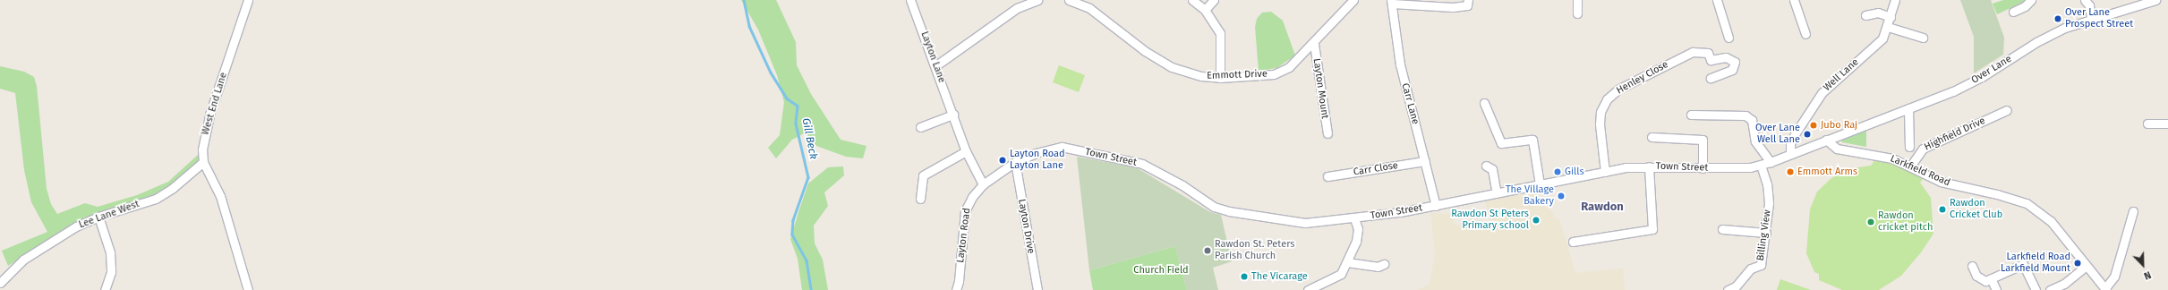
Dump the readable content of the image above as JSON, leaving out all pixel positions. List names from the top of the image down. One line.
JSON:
{"streets":{"street":["Layton Lane","Over Lane","Emmott Drive","Well Lane","Henley Close","Layton Mount","West End Lane","Carr Lane","Highfield Drive","Town Street","Carr Close","Larkfield Road","Lee Lane West","Layton Drive","Layton Road","Billing View"]},"crossings":[["Layton Lane","Town Street"],["Layton Lane","Layton Road"],["Over Lane","Town Street"],["Over Lane","Larkfield Road"],["Emmott Drive","Layton Mount"],["Well Lane","Town Street"],["Henley Close","Town Street"],["West End Lane","Lee Lane West"],["Carr Lane","Town Street"],["Carr Lane","Carr Close"],["Highfield Drive","Larkfield Road"],["Town Street","Larkfield Road"],["Town Street","Layton Drive"],["Town Street","Layton Road"],["Town Street","Billing View"]],"districts":["Rawdon"],"water":["Gill Beck"],"parks":["Church Field"],"places":["Over Lane Prospect Street","Jubo Raj","Over Lane Well Lane","Layton Road Layton Lane","Gills","Emmott Arms","The Village Bakery","Rawdon Cricket Club","Rawdon St Peters Primary school","Rawdon cricket pitch","Rawdon St. Peters Parish Church","Larkfield Road Larkfield Mount","The Vicarage"],"north":"bottom right"}
